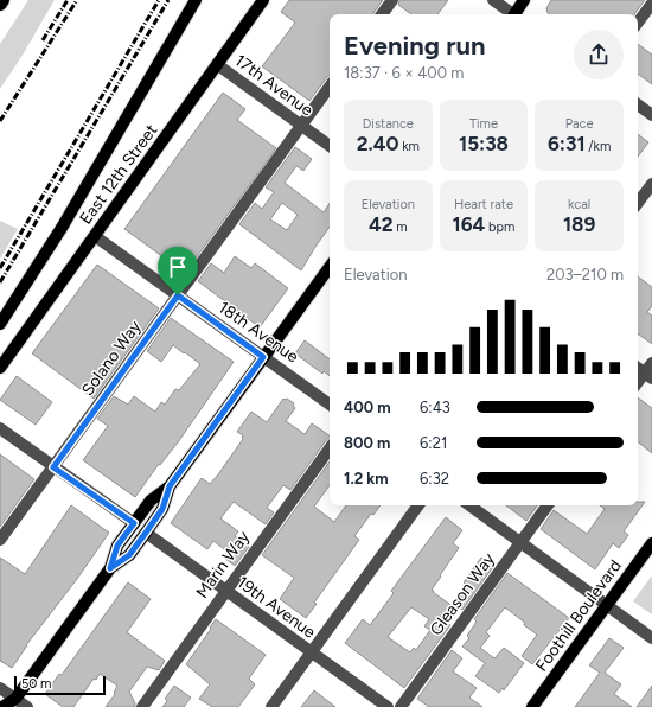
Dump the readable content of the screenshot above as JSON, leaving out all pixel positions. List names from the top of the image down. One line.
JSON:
{"streets":{"main road":["East 12th Street","Foothill Boulevard"],"street":["17th Avenue","18th Avenue","Solano Way","Marin Way","Gleason Way","19th Avenue"]},"crossings":[["17th Avenue","East 12th Street"],["17th Avenue","Solano Way"],["East 12th Street","18th Avenue"],["18th Avenue","Solano Way"],["Marin Way","19th Avenue"]],"scale_bar":"50 m","page":{"heading":["Evening run","18:37 · 6 × 400 m"],"stats":[["Distance","2.40 km"],["Time","15:38"],["Pace","6:31 /km"],["Elevation","42 m"],["Heart rate","164 bpm"],["kcal","189"]],"chart":["Elevation","203–210 m"],"list":[{"name":"400 m","note":"6:43"},{"name":"800 m","note":"6:21"},{"name":"1.2 km","note":"6:32"}],"scale":"50 m"}}
